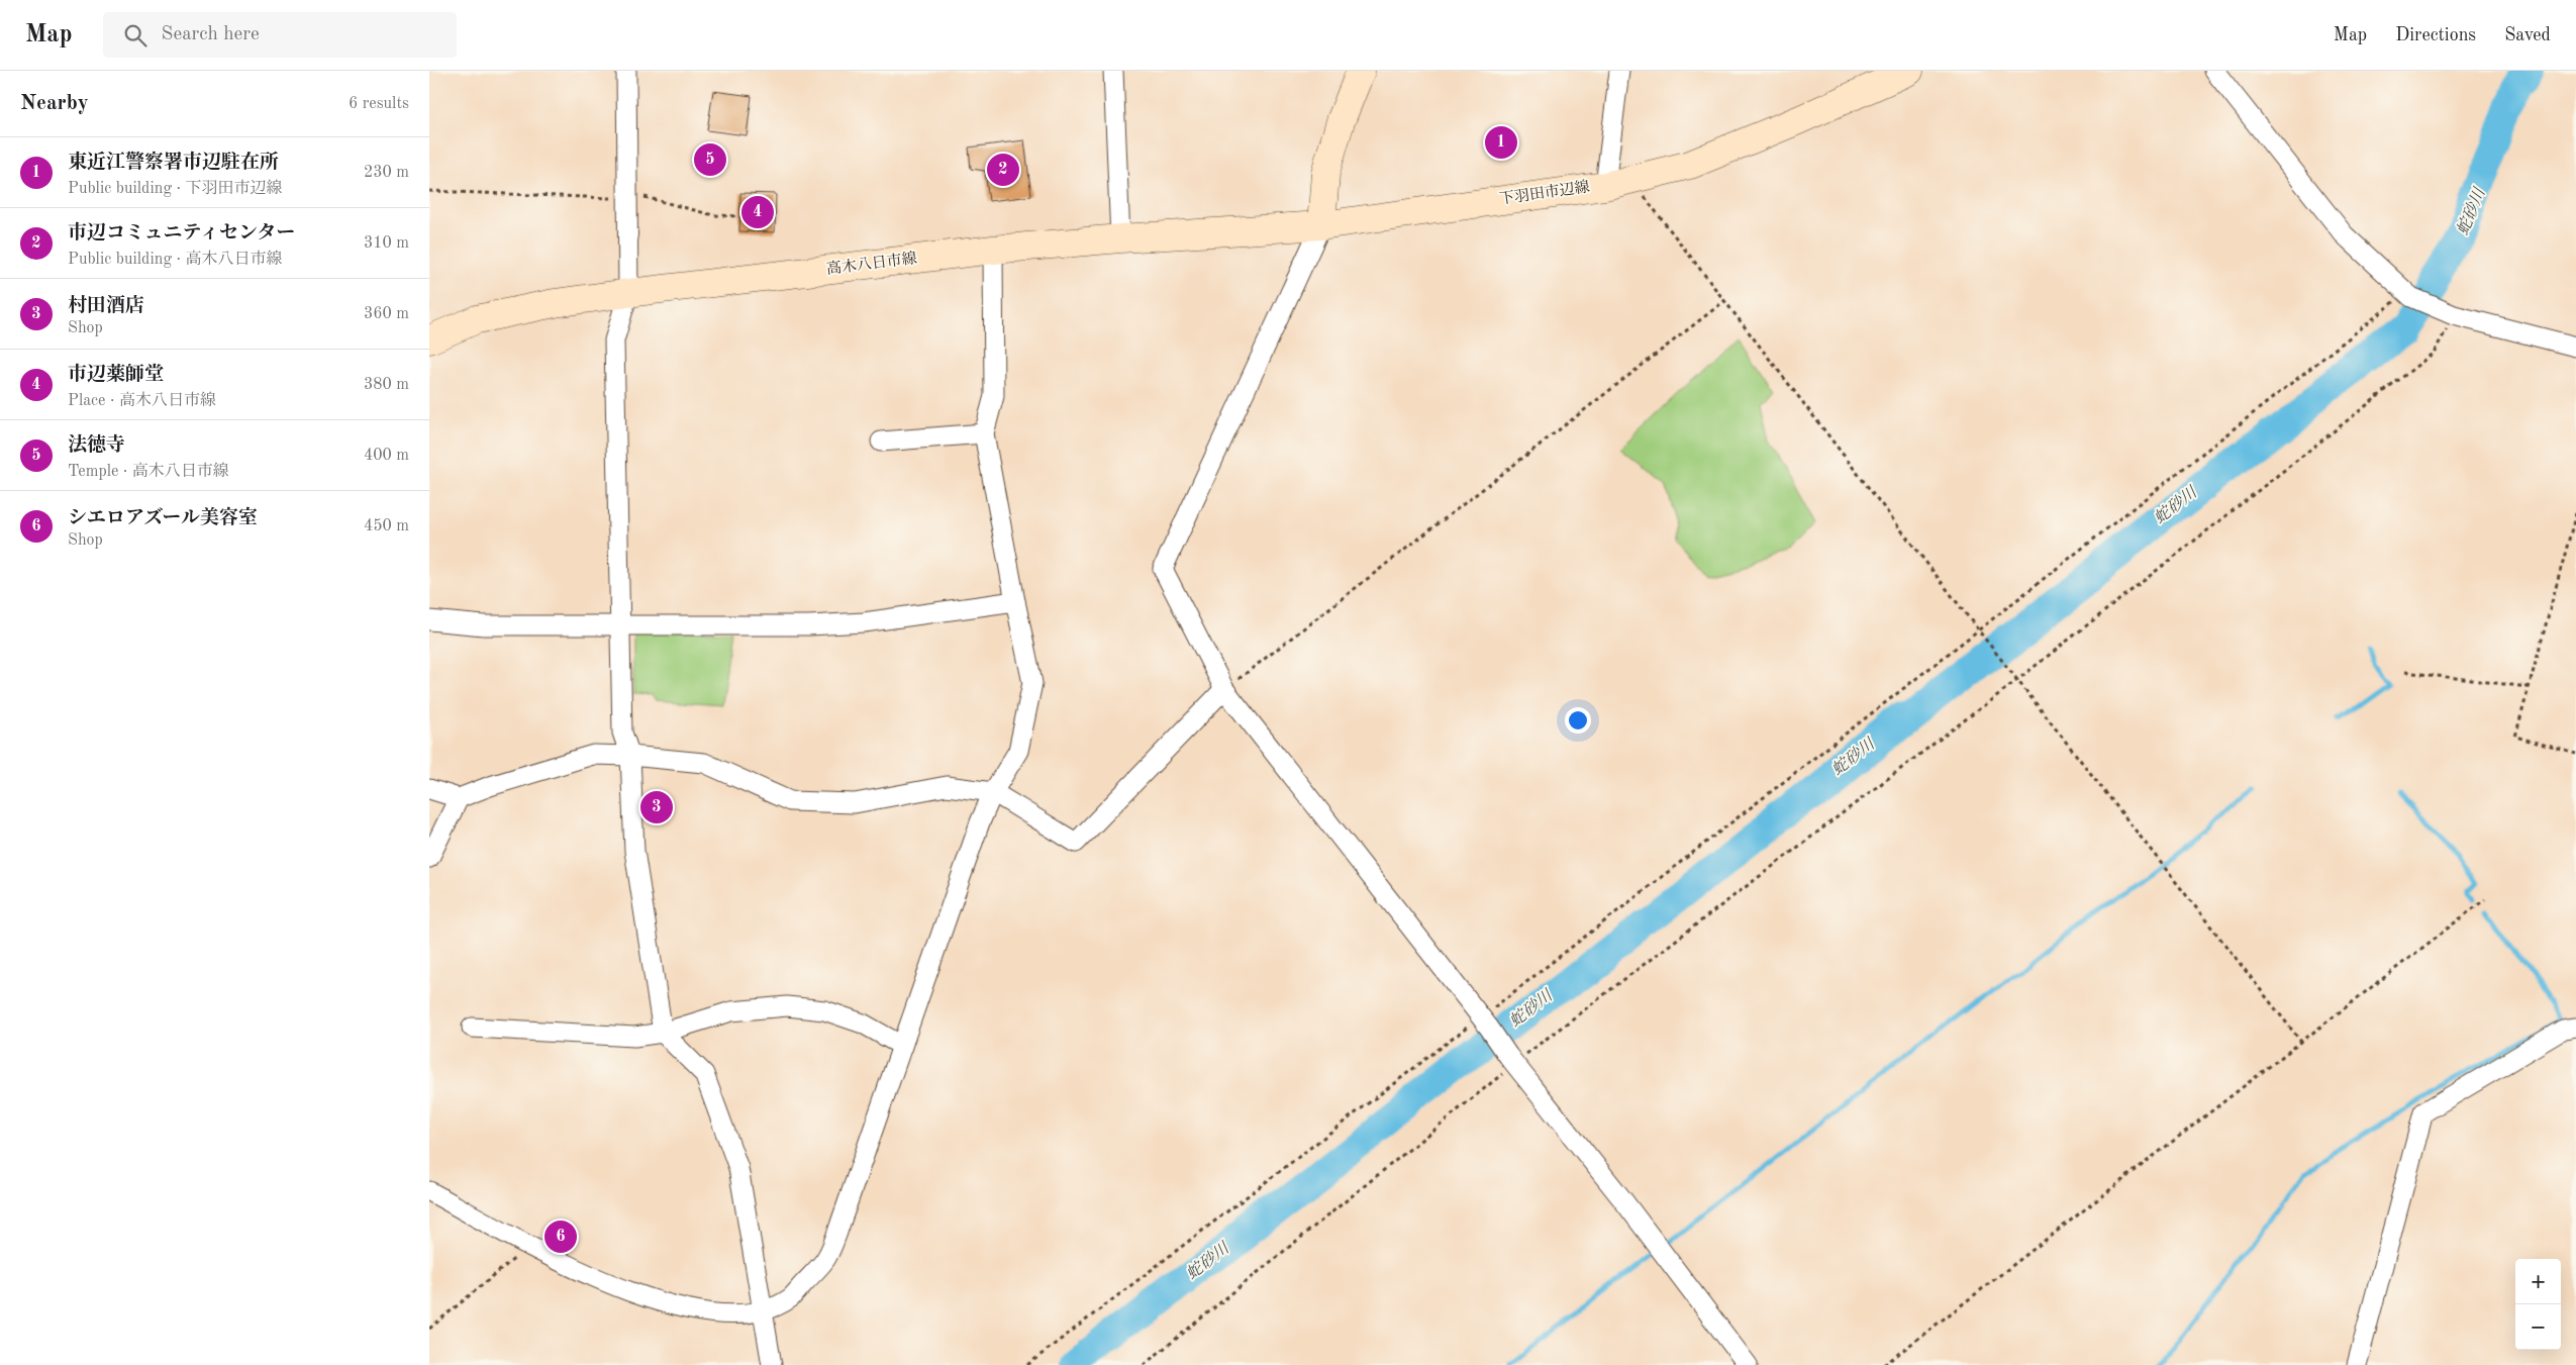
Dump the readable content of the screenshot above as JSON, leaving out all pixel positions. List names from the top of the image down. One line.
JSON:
{"streets":{"main road":["下羽田市辺線","高木八日市線"]},"crossings":[["下羽田市辺線","高木八日市線"]],"water":["蛇砂川"],"page":{"header":"Map","search":"Search here","nav":["Map","Directions","Saved"],"heading":["Nearby","6 results"],"pins":["1","5","2","4","3","6"],"list":[{"mark":"1","name":"東近江警察署市辺駐在所","note":"Public building · 下羽田市辺線","value":"230 m"},{"mark":"2","name":"市辺コミュニティセンター","note":"Public building · 高木八日市線","value":"310 m"},{"mark":"3","name":"村田酒店","note":"Shop","value":"360 m"},{"mark":"4","name":"市辺薬師堂","note":"Place · 高木八日市線","value":"380 m"},{"mark":"5","name":"法徳寺","note":"Temple · 高木八日市線","value":"400 m"},{"mark":"6","name":"シエロアズール美容室","note":"Shop","value":"450 m"}],"map_buttons":["+","−"]}}
